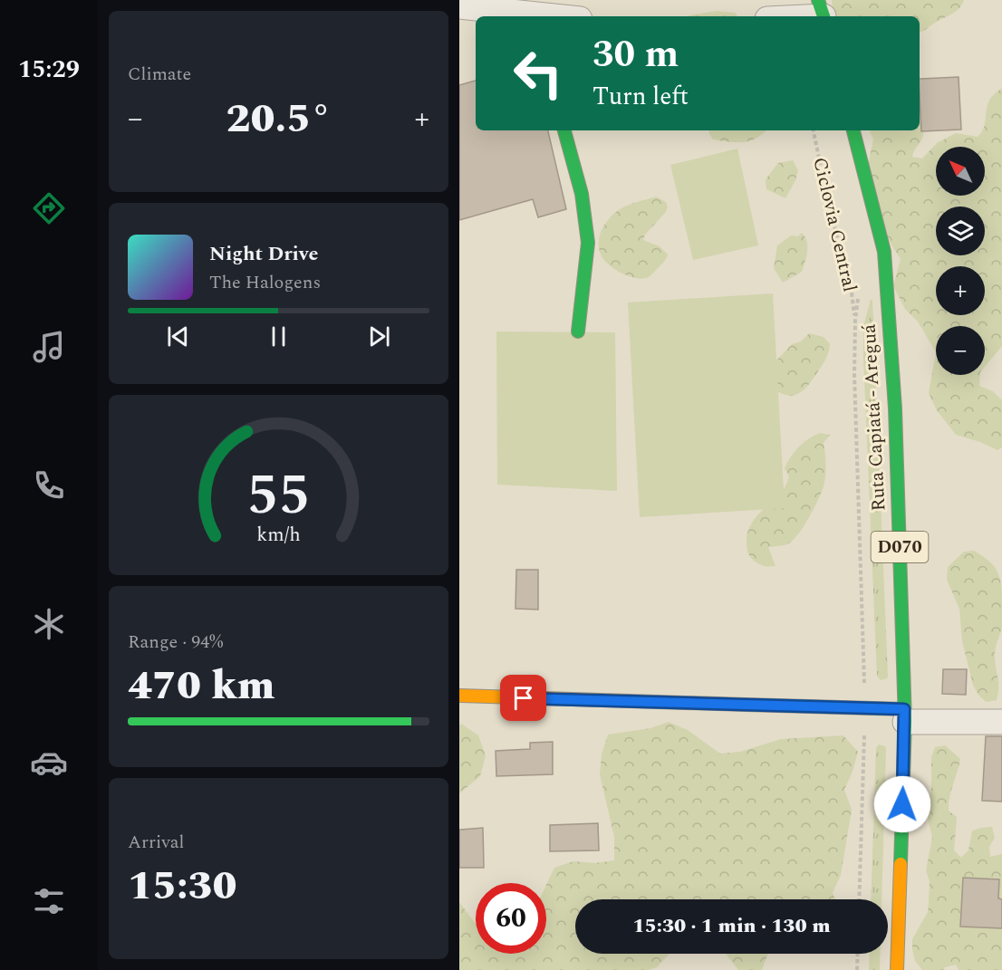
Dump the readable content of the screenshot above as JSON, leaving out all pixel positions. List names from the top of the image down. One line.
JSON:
{"streets":{"main road":["Ruta Capiatá - Areguá","D070"],"path":["Ciclovia Central"]},"north":"top left","page":{"tabs":"15:29","tile":["Climate",["Range · 94%","470 km"],["Arrival","15:30"]],"turn":["30 m","Turn left"],"heat":["−","20.5°","+"],"map_buttons":["+","−"],"song":["Night Drive","The Halogens"],"limit":"60","trip":"15:30 · 1 min · 130 m","gauge":["55","km/h"]}}
